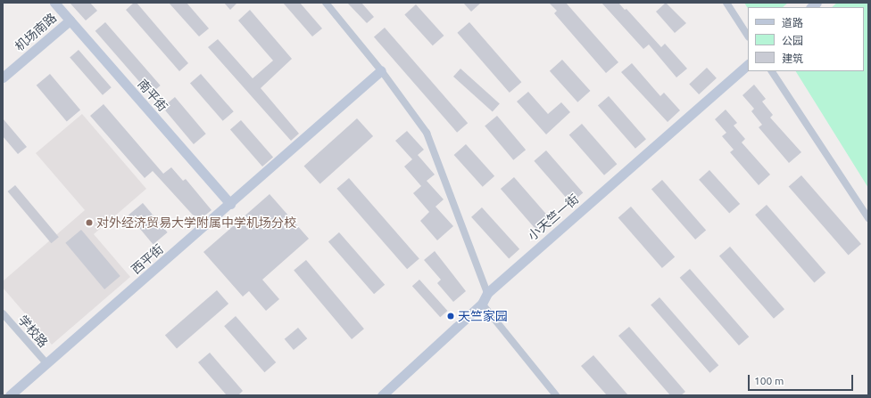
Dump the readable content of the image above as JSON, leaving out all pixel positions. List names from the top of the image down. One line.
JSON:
{"streets":{"street":["机场南路","南平街","小天竺一街","西平街","学校路"]},"crossings":[["机场南路","南平街"],["南平街","西平街"],["西平街","学校路"]],"places":["对外经济贸易大学附属中学机场分校","天竺家园"],"legend":["道路","公园","建筑"],"scale_bar":"100 m"}
